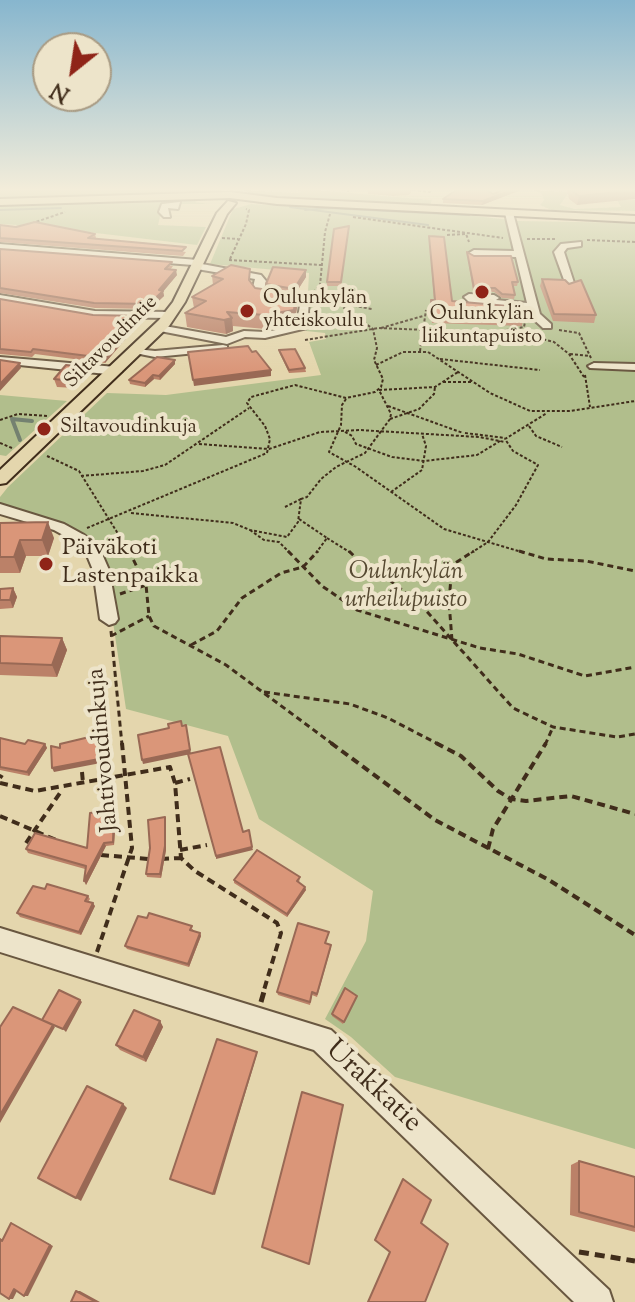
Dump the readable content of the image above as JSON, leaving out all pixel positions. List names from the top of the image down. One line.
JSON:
{"streets":{"main road":["Siltavoudintie"],"street":["Urakkatie"],"path":["Jahtivoudinkuja"]},"crossings":[["Jahtivoudinkuja","Urakkatie"]],"parks":["Oulunkylän urheilupuisto"],"places":["Oulunkylän liikuntapuisto","Oulunkylän yhteiskoulu","Siltavoudinkuja","Päiväkoti Lastenpaikka"],"north":"bottom left"}
